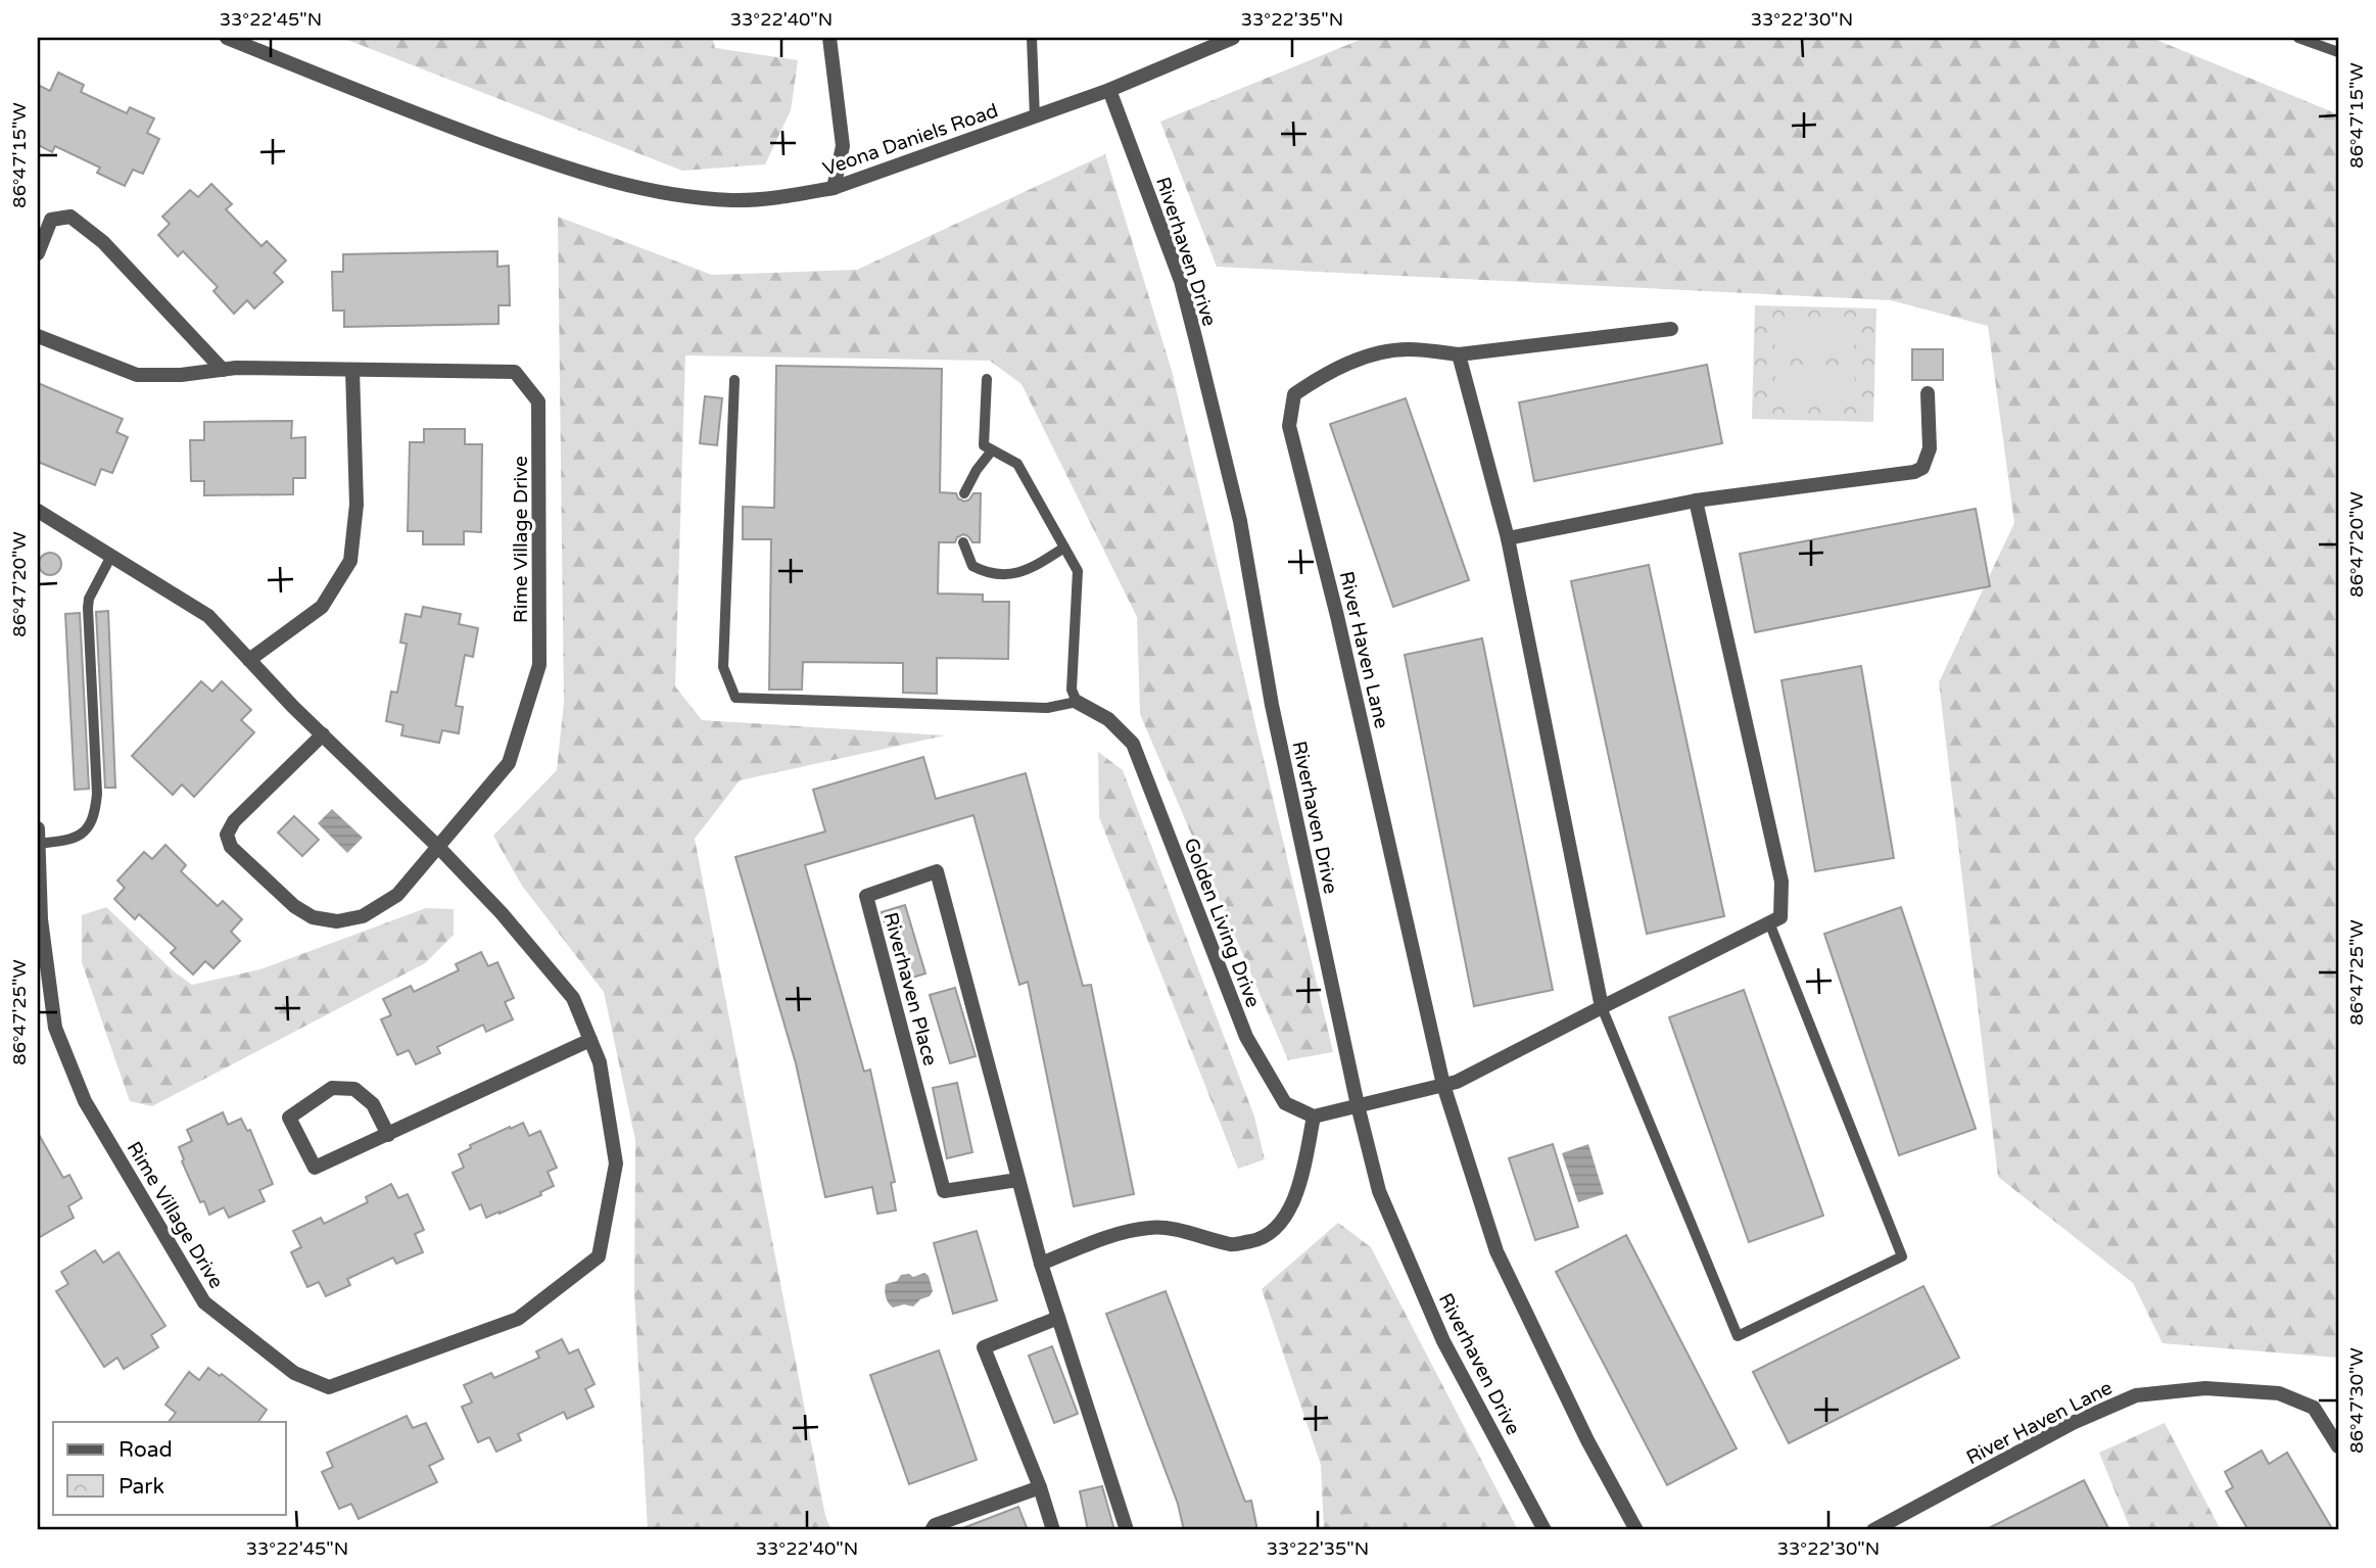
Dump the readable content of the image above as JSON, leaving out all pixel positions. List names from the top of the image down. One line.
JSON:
{"streets":{"street":["Veona Daniels Road","Riverhaven Drive","Rime Village Drive","River Haven Lane","Golden Living Drive","Riverhaven Place"]},"crossings":[["Veona Daniels Road","Riverhaven Drive"]],"legend":["Road","Park"],"coordinates":["33°22'45\"N","33°22'40\"N","33°22'35\"N","33°22'30\"N","86°47'15\"W","86°47'20\"W","86°47'25\"W","86°47'30\"W"]}
